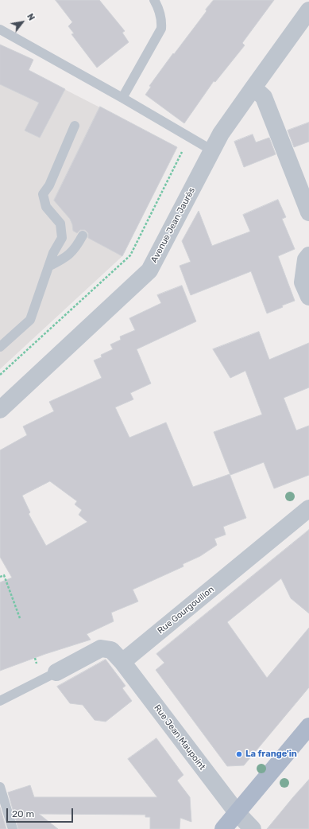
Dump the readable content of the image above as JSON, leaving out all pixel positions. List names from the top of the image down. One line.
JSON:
{"streets":{"street":["Avenue Jean Jaurès","Rue Gourgouillon","Rue Jean Maupoint"]},"crossings":[["Rue Gourgouillon","Rue Jean Maupoint"]],"places":["La frange'in"],"scale_bar":"20 m","north":"top right"}
